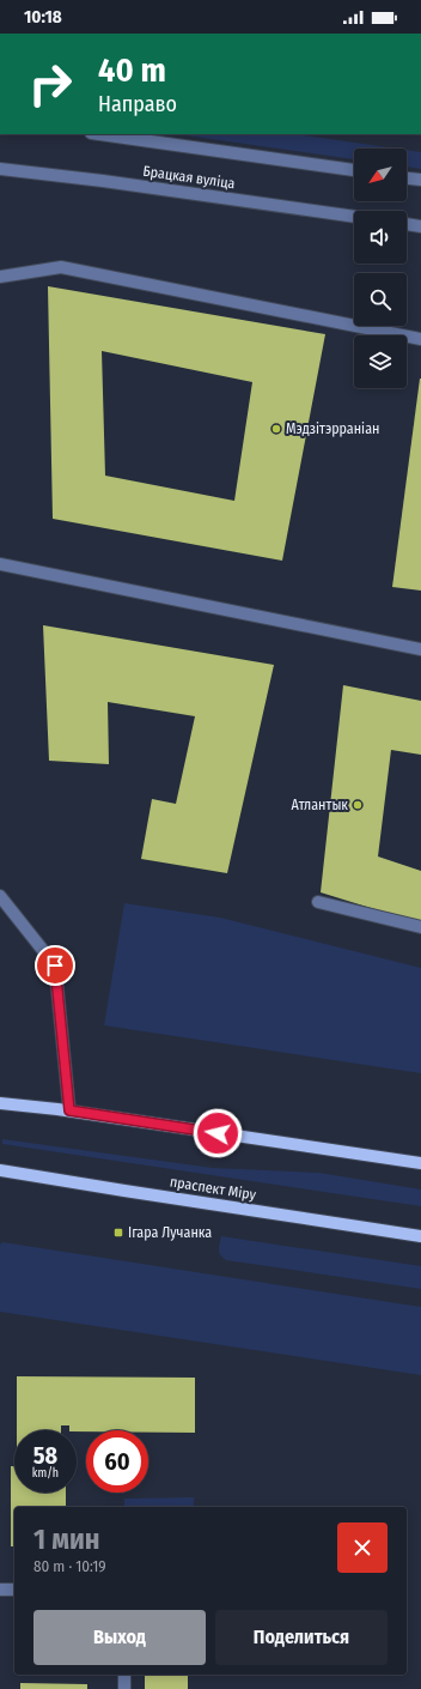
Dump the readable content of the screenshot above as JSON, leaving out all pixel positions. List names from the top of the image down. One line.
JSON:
{"streets":{"main road":["праспект Міру"],"street":["Брацкая вуліца"]},"places":{"other":["Мэдзітэрраніан","Атлантык"],"transit":["Ігара Лучанка"]},"north":"bottom left","page":{"status":"10:18","turn":["40 m","Направо"],"speed":"58 km/h","limit":"60","heading":["1 мин","80 m · 10:19"],"buttons":["Выход","Поделиться"]}}
